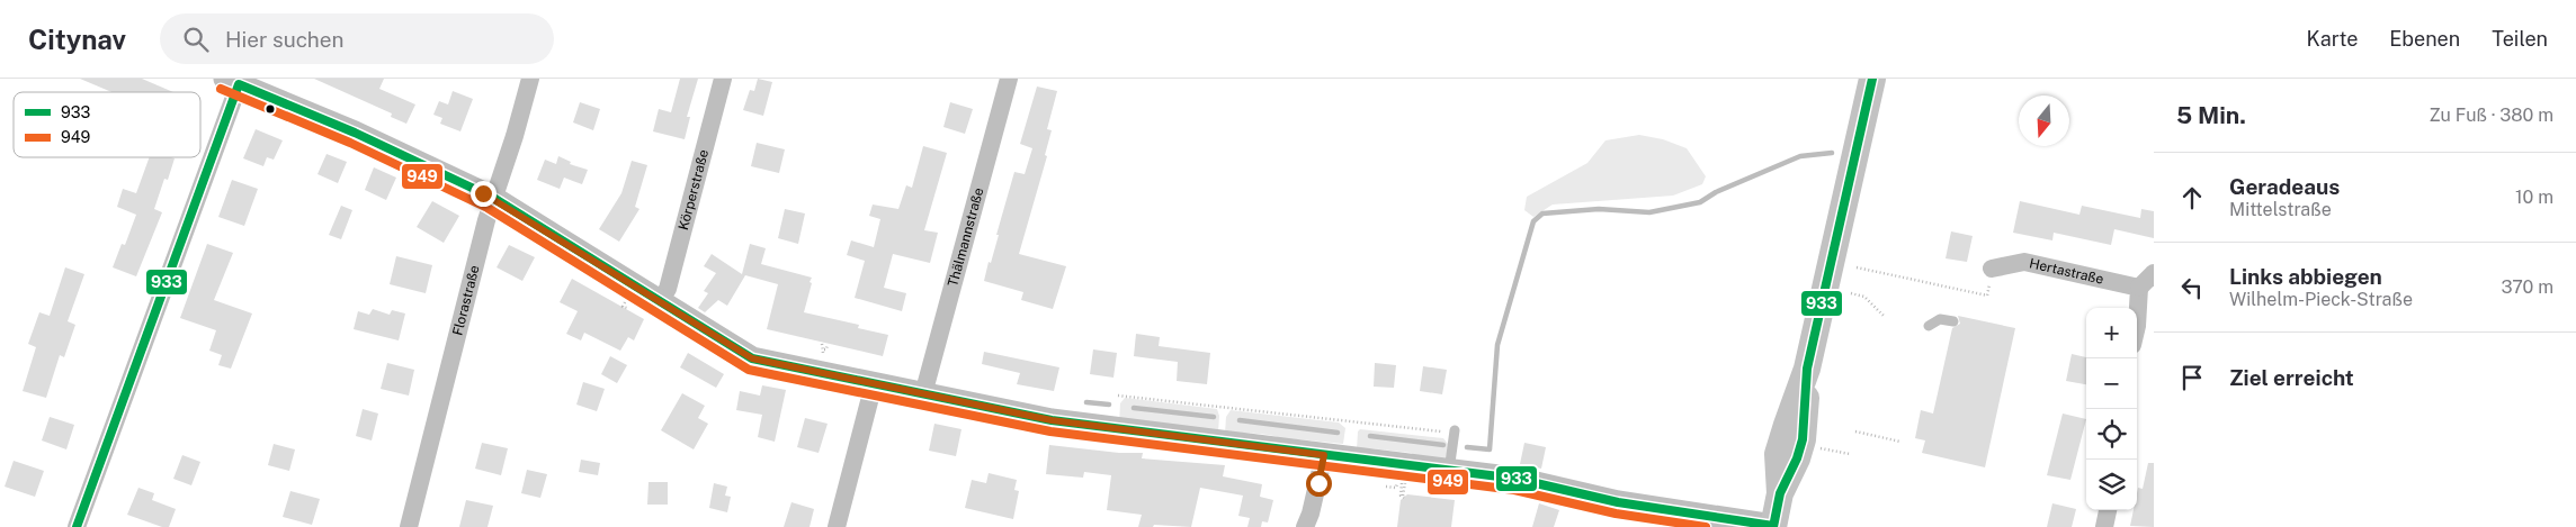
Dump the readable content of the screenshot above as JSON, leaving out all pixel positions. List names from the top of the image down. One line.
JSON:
{"streets":{"street":["Körperstraße","Thälmannstraße","Hertastraße","Florastraße"]},"lines":["transit line 933","transit line 949"],"legend":["933","949"],"north":"bottom","page":{"header":"Citynav","search":"Hier suchen","nav":["Karte","Ebenen","Teilen"],"heading":["5 Min.","Zu Fuß · 380 m"],"list":[["Geradeaus","Mittelstraße","10 m"],["Links abbiegen","Wilhelm-Pieck-Straße","370 m"],"Ziel erreicht"],"map_buttons":["+","−"]}}
